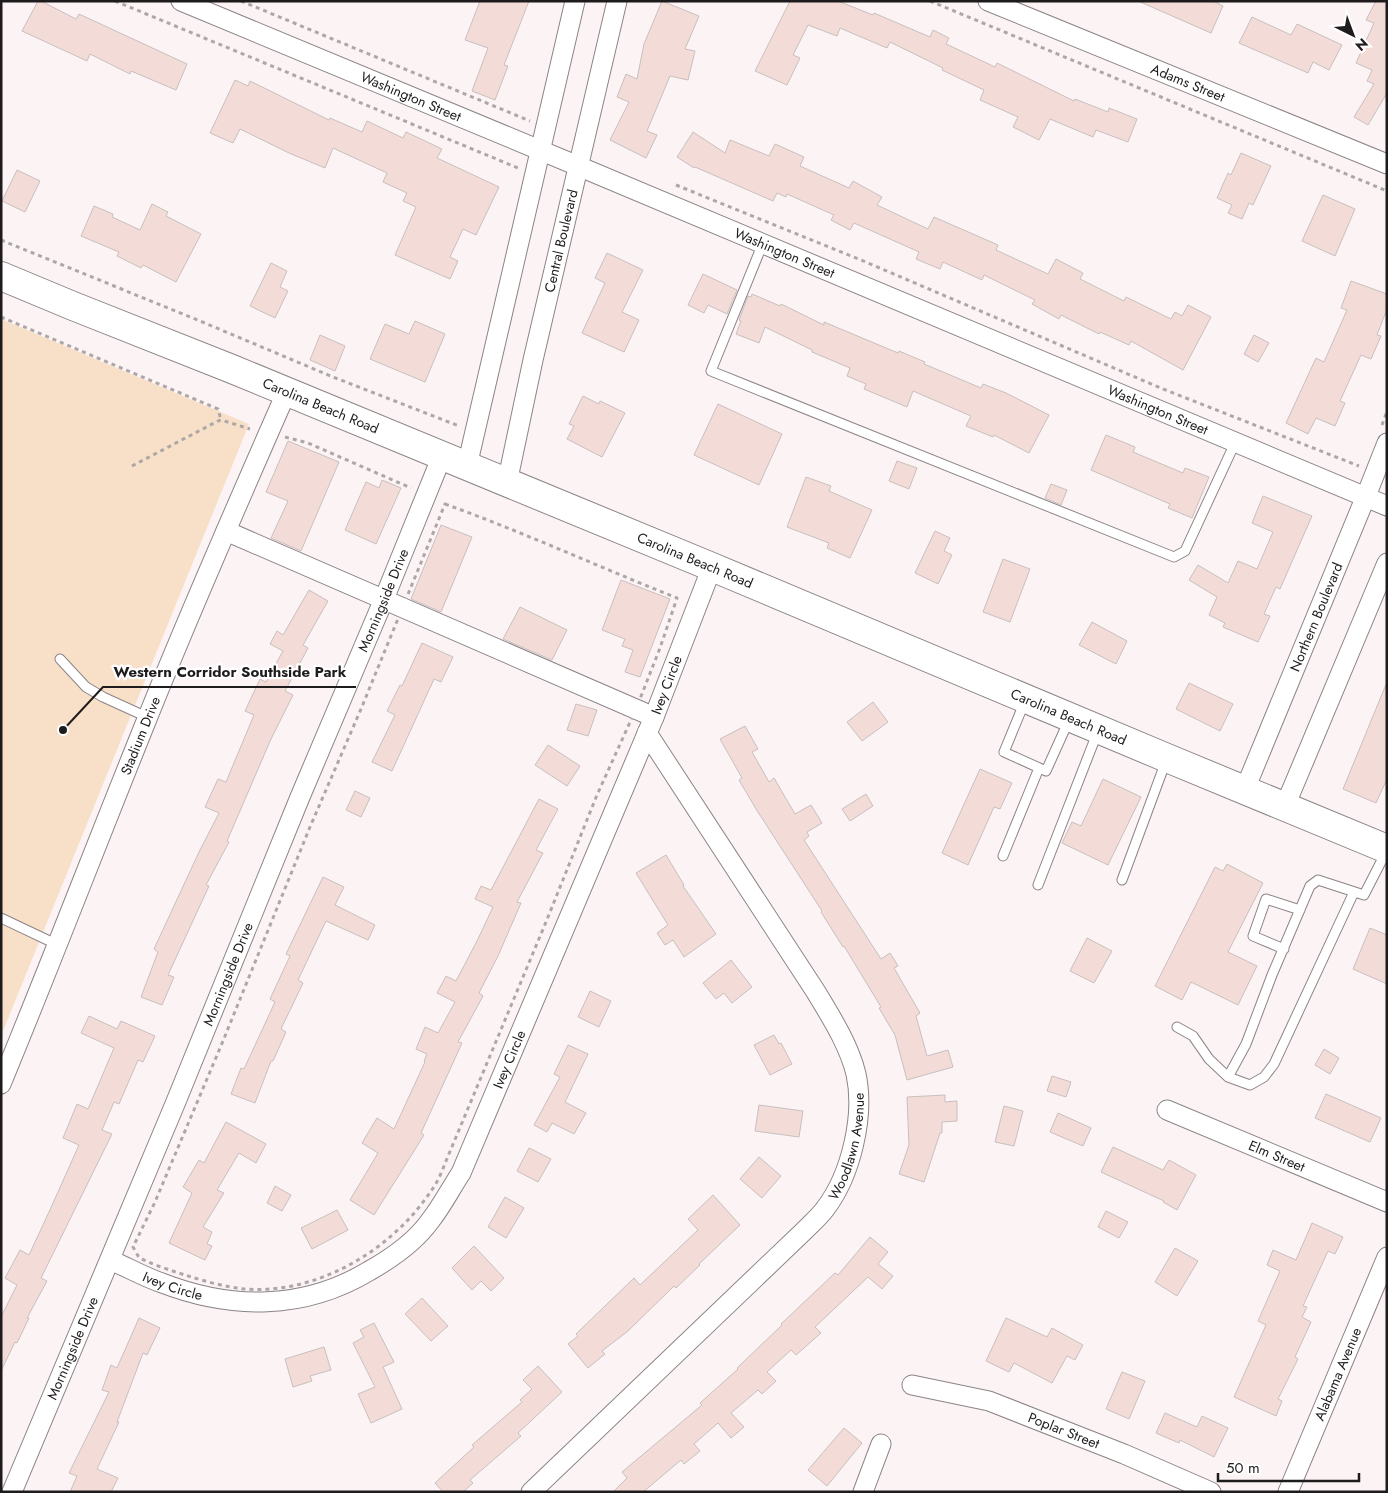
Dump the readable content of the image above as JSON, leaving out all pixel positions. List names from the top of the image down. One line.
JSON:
{"streets":{"highway":["Carolina Beach Road"],"street":["Adams Street","Washington Street","Central Boulevard","Morningside Drive","Northern Boulevard","Ivey Circle","Stadium Drive","Woodlawn Avenue","Elm Street","Alabama Avenue","Poplar Street"]},"crossings":[["Washington Street","Central Boulevard"],["Washington Street","Northern Boulevard"],["Central Boulevard","Carolina Beach Road"],["Carolina Beach Road","Morningside Drive"],["Carolina Beach Road","Northern Boulevard"],["Carolina Beach Road","Ivey Circle"],["Carolina Beach Road","Stadium Drive"],["Morningside Drive","Ivey Circle"],["Ivey Circle","Woodlawn Avenue"]],"places":["Western Corridor Southside Park"],"scale_bar":"50 m","north":"bottom right"}
